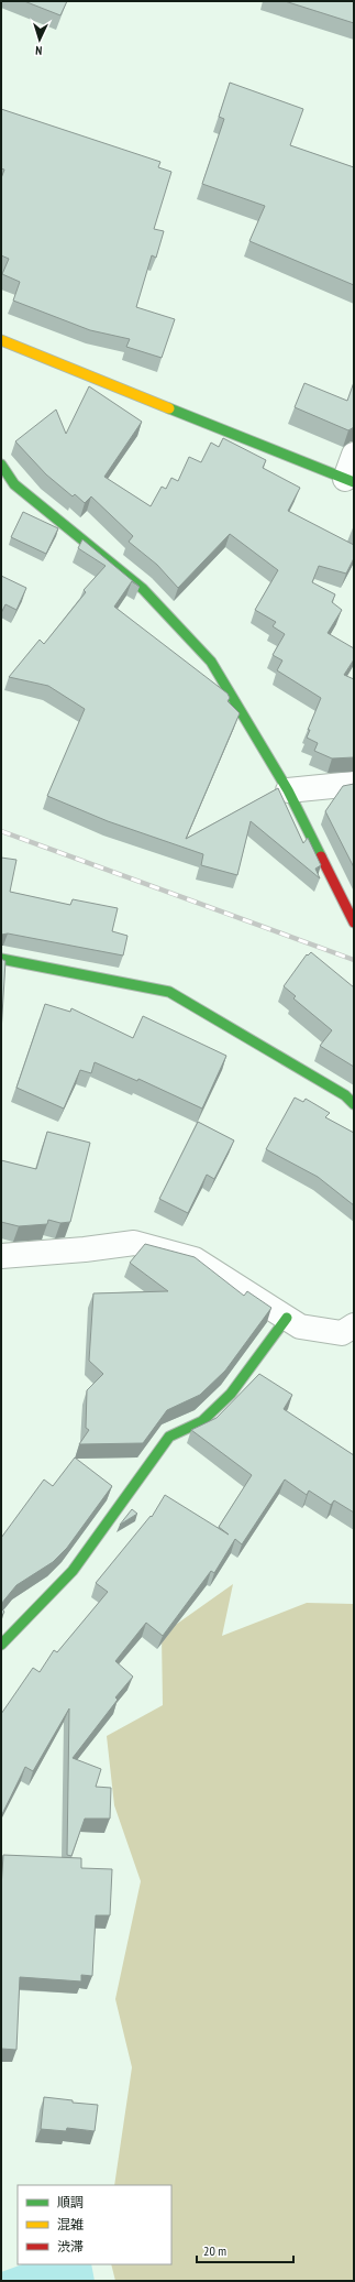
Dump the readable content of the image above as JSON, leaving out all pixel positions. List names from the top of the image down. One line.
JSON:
{"legend":["順調","混雑","渋滞"],"scale_bar":"20 m","north":"bottom"}
